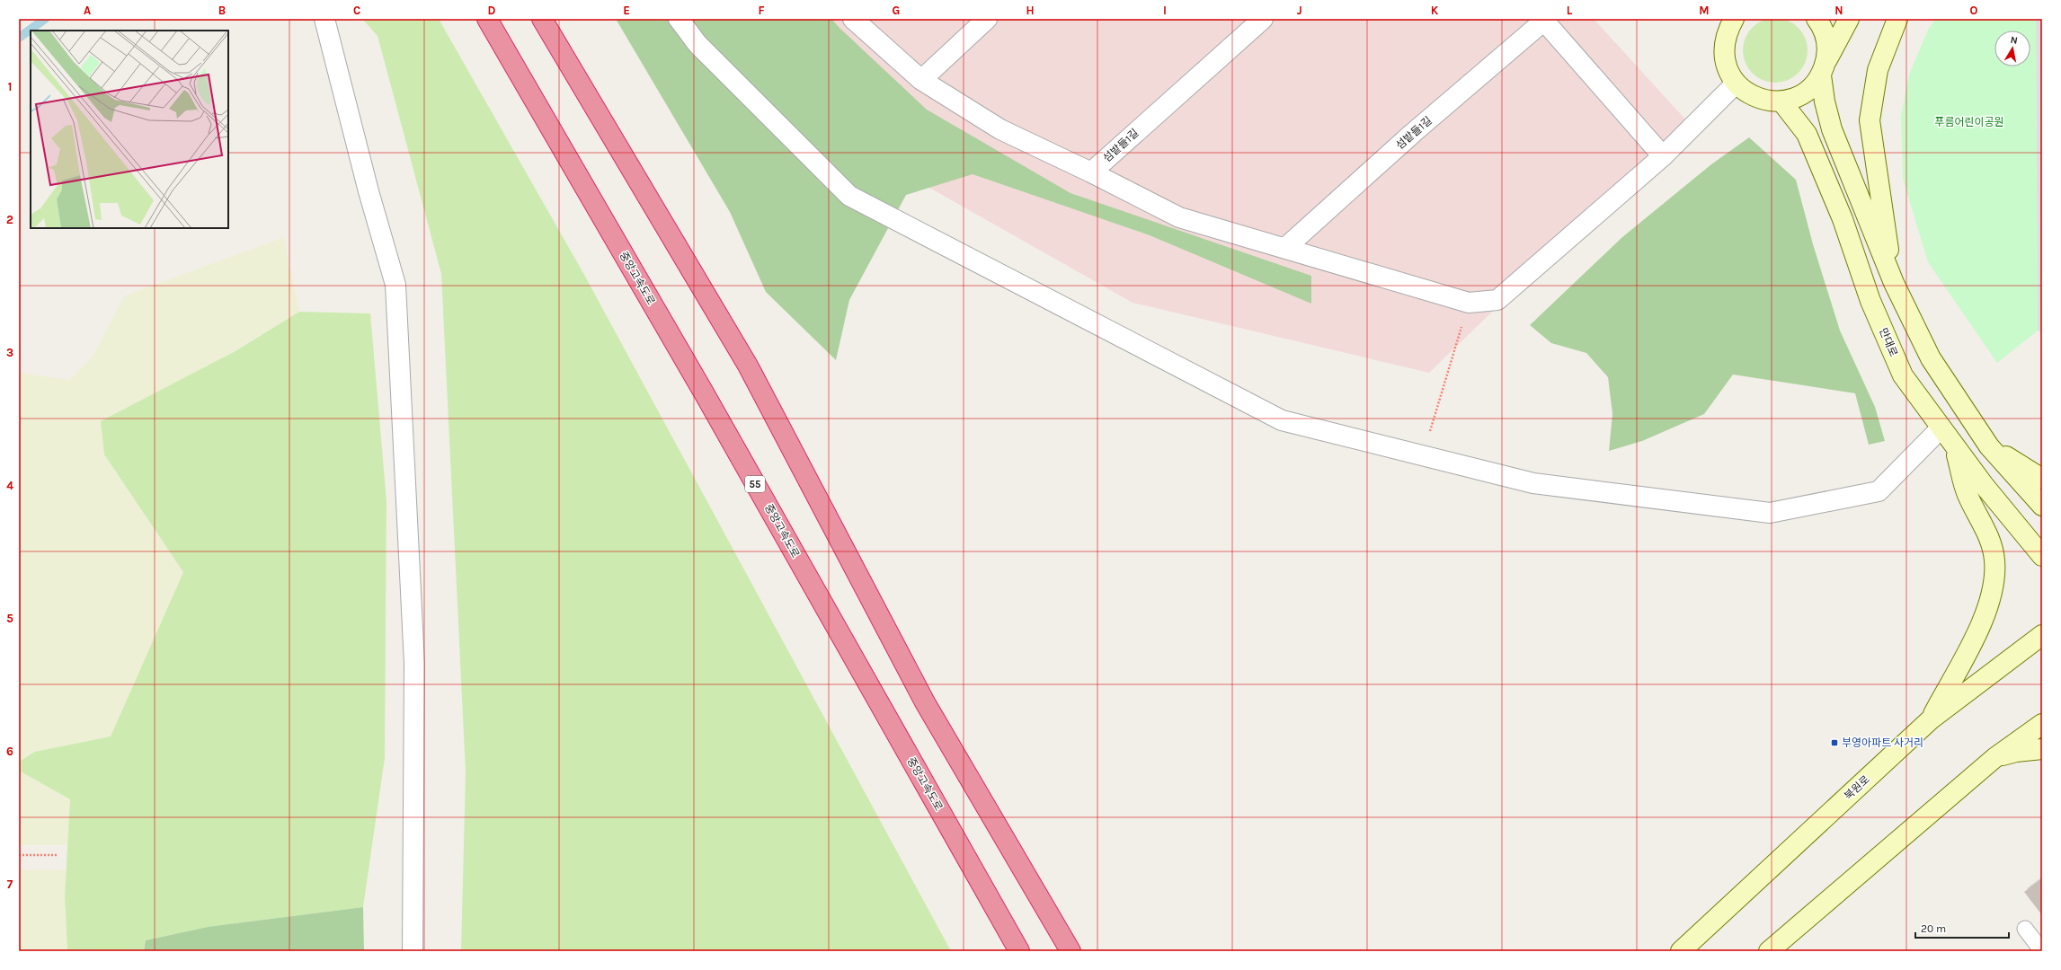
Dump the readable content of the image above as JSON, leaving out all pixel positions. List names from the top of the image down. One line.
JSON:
{"streets":{"highway":["중앙고속도로","55"],"street":["섬밭들1길","만대로","북원로"]},"parks":["푸름어린이공원"],"places":{"transit":["부영아파트 사거리"]},"scale_bar":"20 m","north":"top","grid":{"columns":["A","B","C","D","E","F","G","H","I","J","K","L","M","N","O"],"rows":["1","2","3","4","5","6","7"]}}
